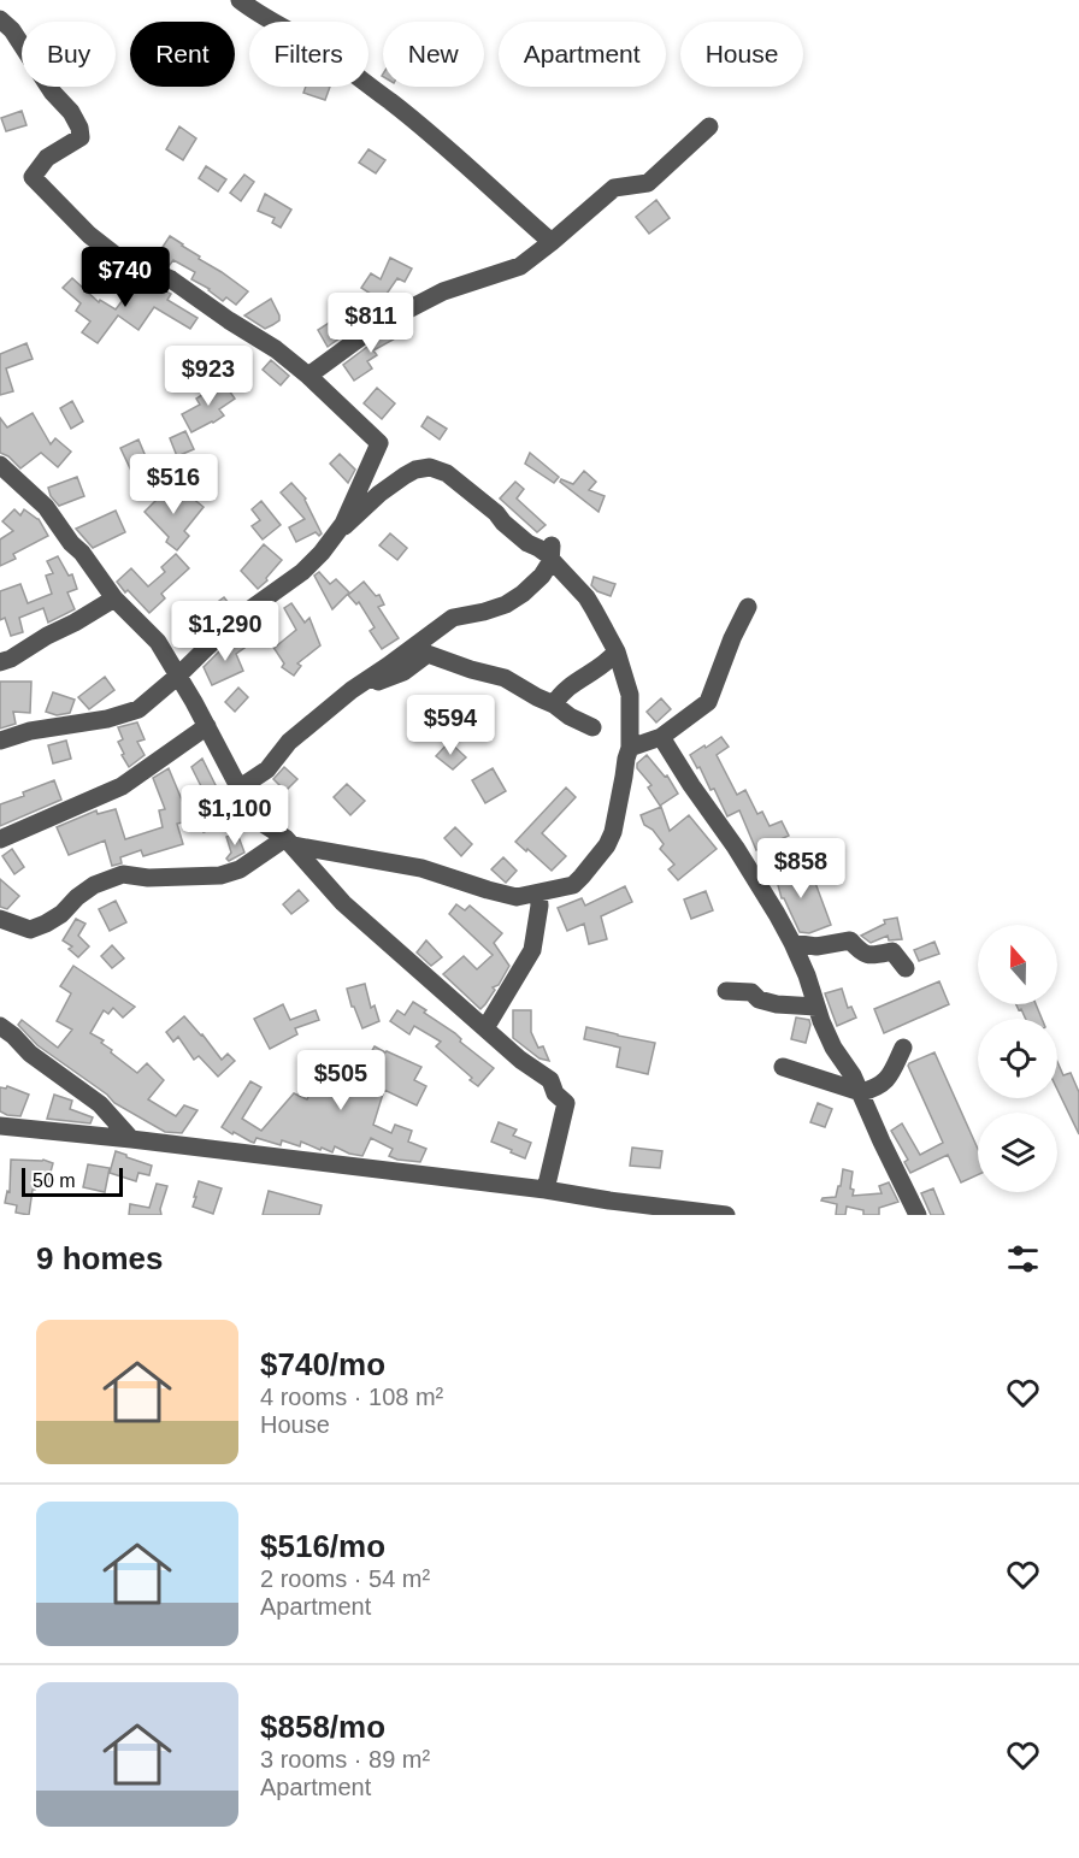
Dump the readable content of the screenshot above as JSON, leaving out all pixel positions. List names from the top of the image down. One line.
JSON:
{"scale_bar":"50 m","north":"top","page":{"chip":["Buy","Rent","Filters","New","Apartment","House"],"price":["$740","$811","$923","$516","$1,290","$594","$1,100","$858","$505"],"scale":"50 m","heading":"9 homes","list":[{"name":"$740/mo","note":"4 rooms · 108 m² · House"},{"name":"$516/mo","note":"2 rooms · 54 m² · Apartment"},{"name":"$858/mo","note":"3 rooms · 89 m² · Apartment"}]}}
